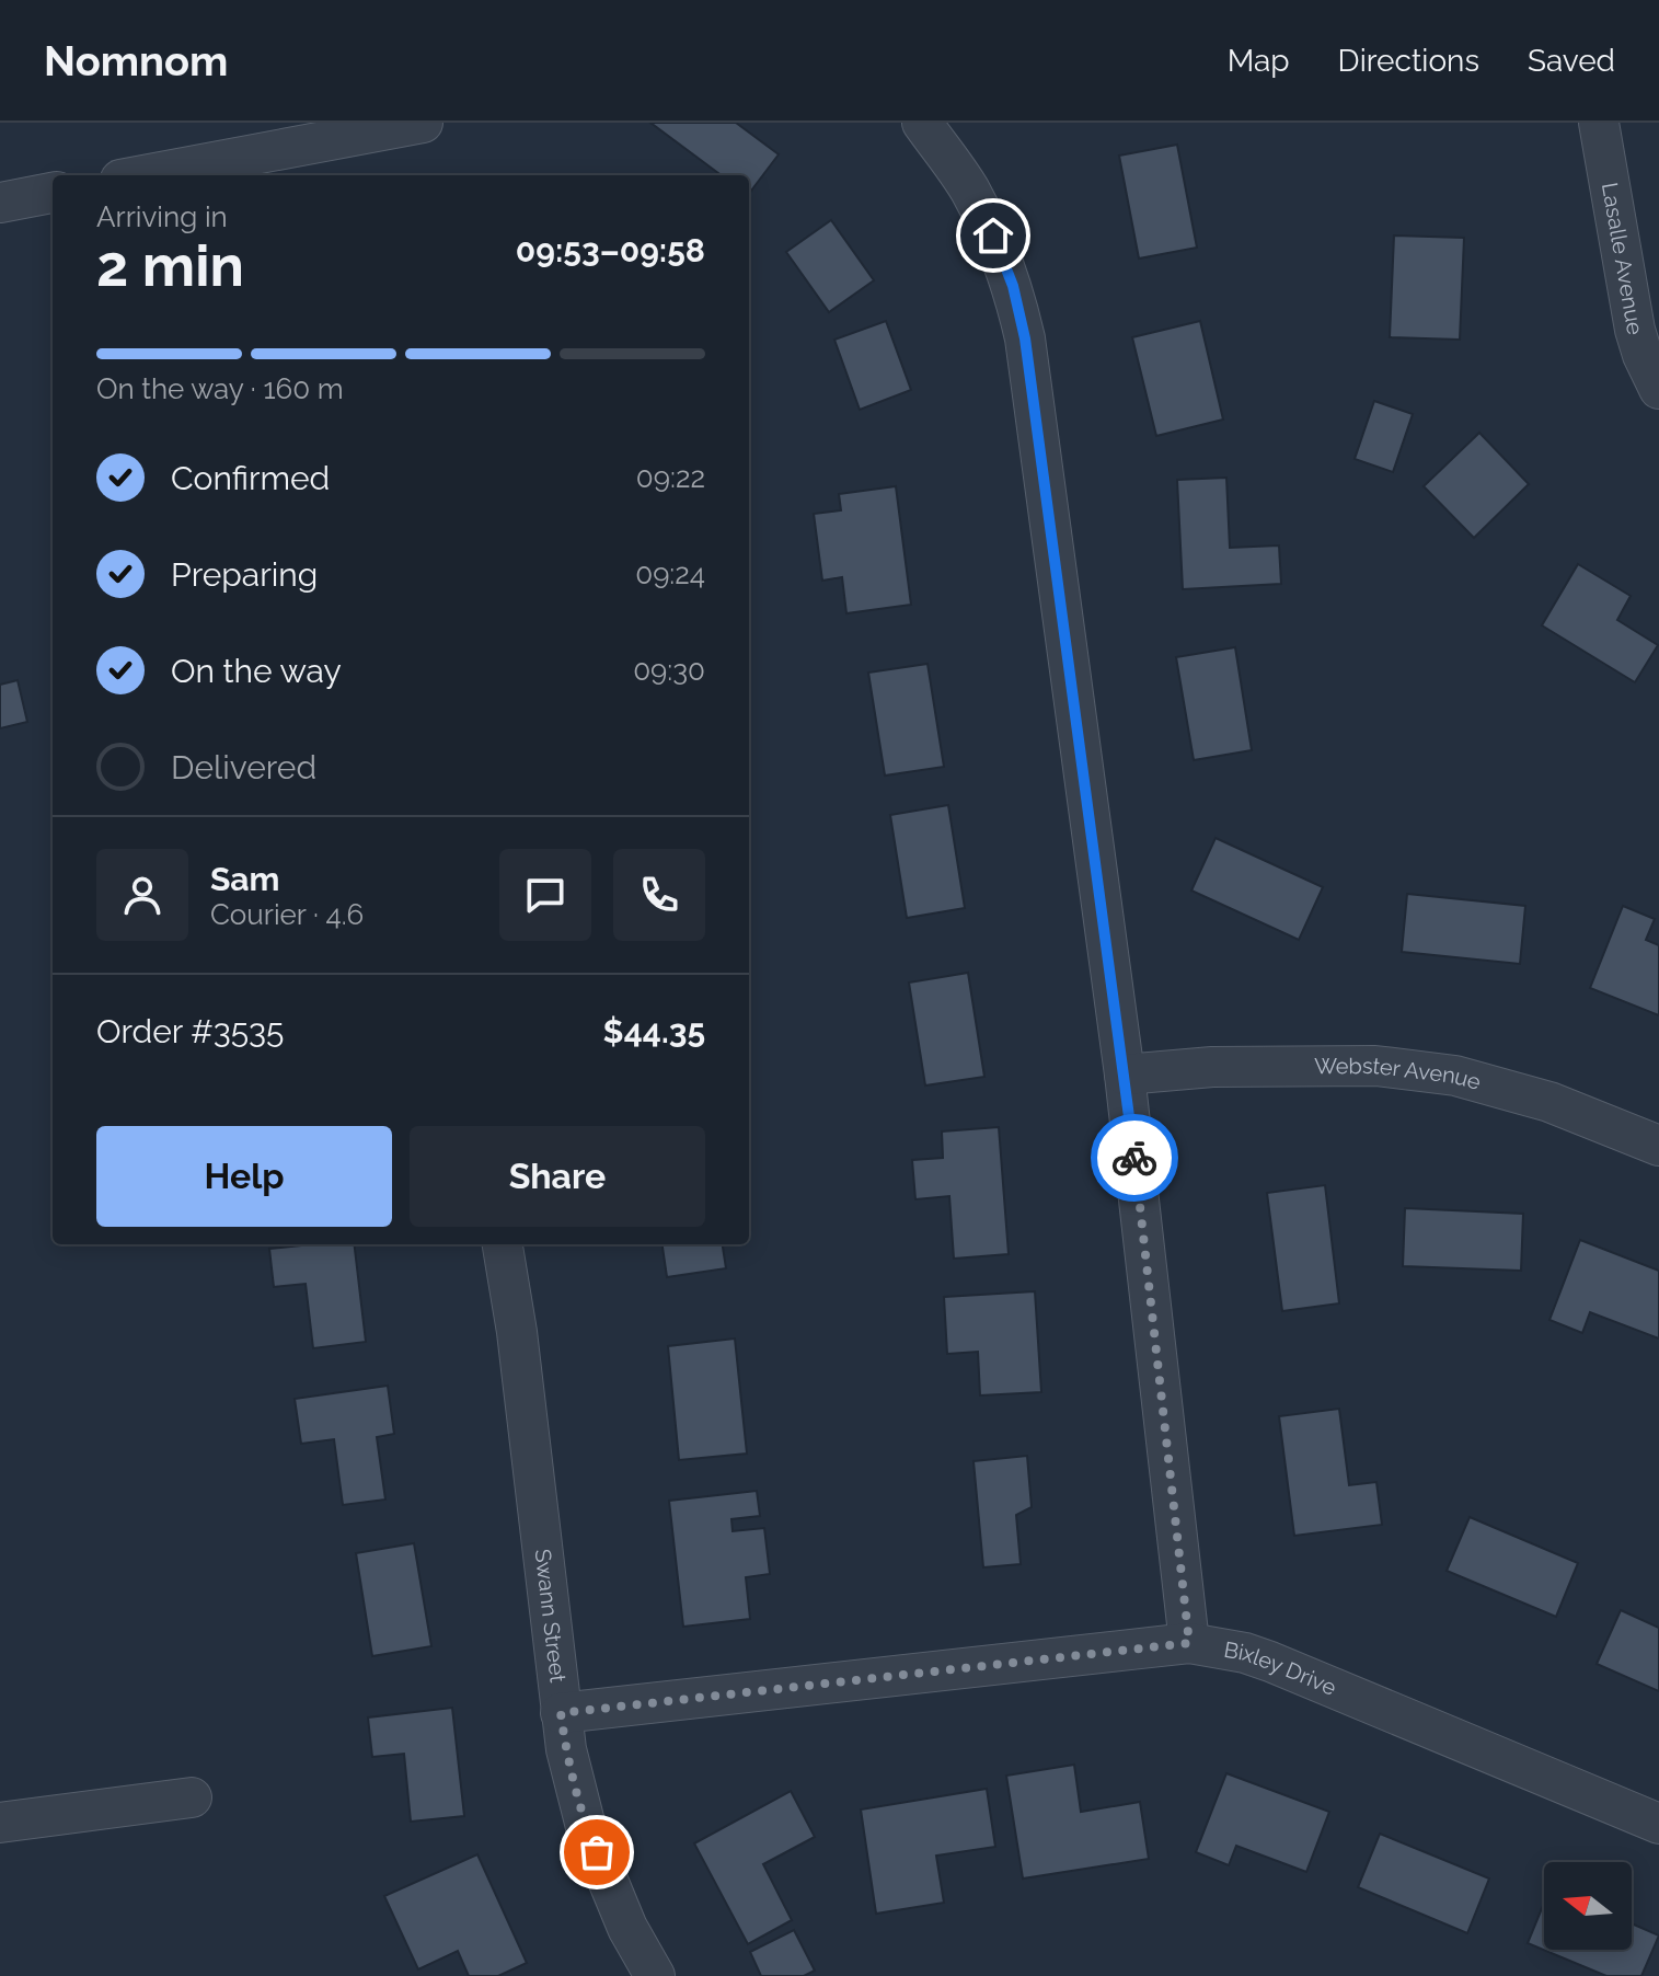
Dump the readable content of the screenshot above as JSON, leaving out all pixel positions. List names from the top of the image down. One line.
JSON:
{"streets":{"street":["Lasalle Avenue","Webster Avenue","Swann Street","Bixley Drive"]},"crossings":[["Swann Street","Bixley Drive"]],"north":"left","page":{"header":"Nomnom","nav":["Map","Directions","Saved"],"heading":["2 min","Arriving in","09:53–09:58"],"panel":["Sam","Courier · 4.6","Order #3535","$44.35"],"bar":"On the way · 160 m","list":[["Confirmed","09:22"],["Preparing","09:24"],["On the way","09:30"],"Delivered"],"buttons":["Help","Share"]}}
